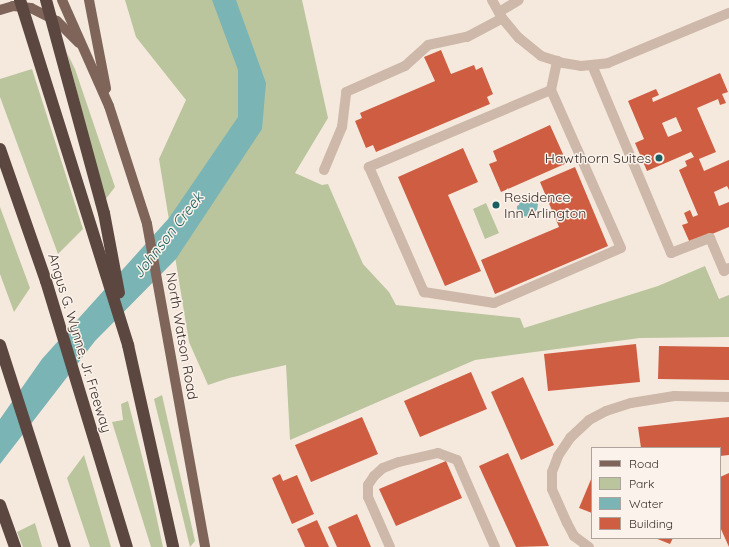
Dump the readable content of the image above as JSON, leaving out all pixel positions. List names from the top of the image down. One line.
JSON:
{"streets":{"highway":["Angus G. Wynne, Jr. Freeway"],"main road":["North Watson Road"]},"water":["Johnson Creek"],"places":["Hawthorn Suites","Residence Inn Arlington"],"legend":["Road","Park","Water","Building"]}
